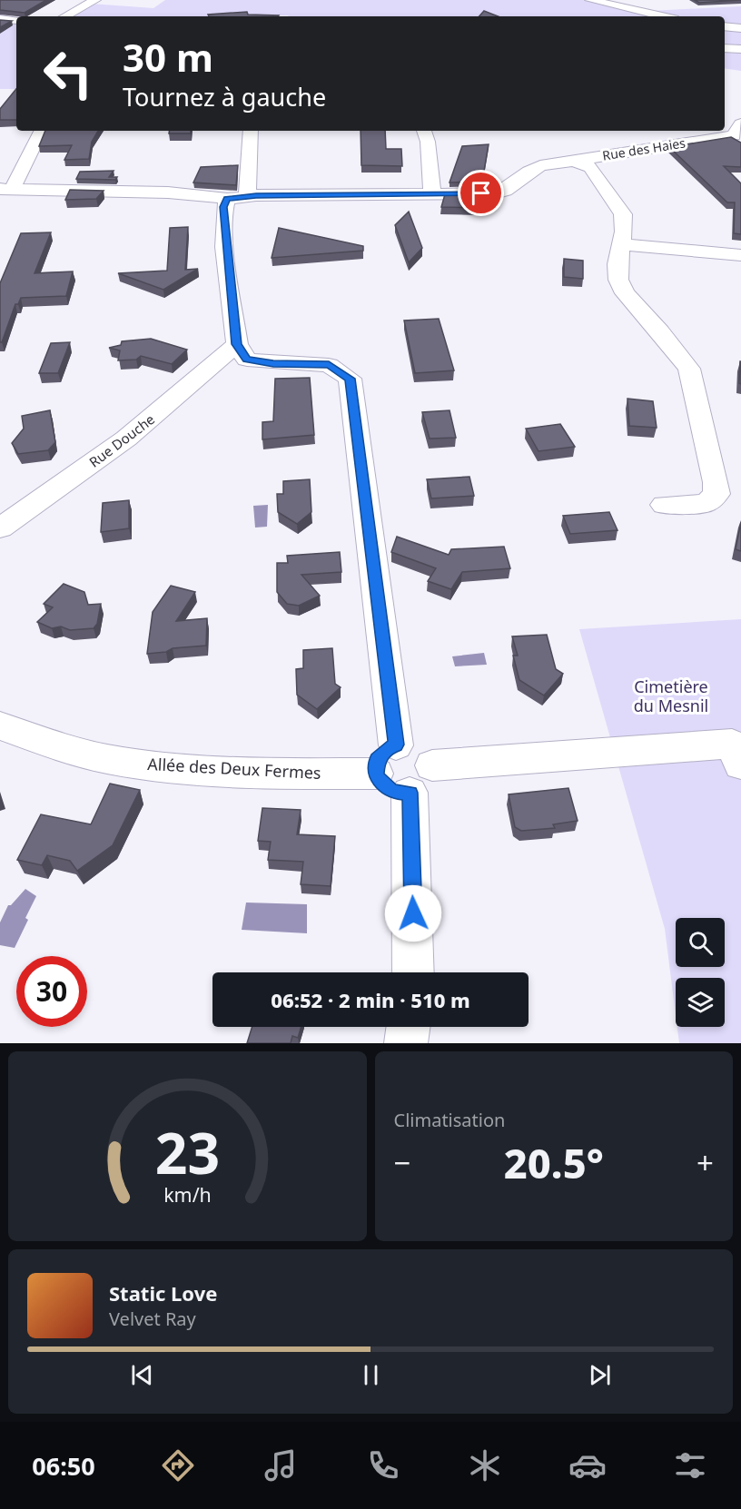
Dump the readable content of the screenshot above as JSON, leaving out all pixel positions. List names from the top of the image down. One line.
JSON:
{"streets":{"street":["Rue des Haies","Rue Douche","Allée des Deux Fermes"]},"parks":["Cimetière du Mesnil"],"page":{"turn":["30 m","Tournez à gauche"],"limit":"30","trip":"06:52 · 2 min · 510 m","tile":"Climatisation","heat":["−","20.5°","+"],"song":["Static Love","Velvet Ray"],"tabs":"06:50","gauge":["23","km/h"]}}
